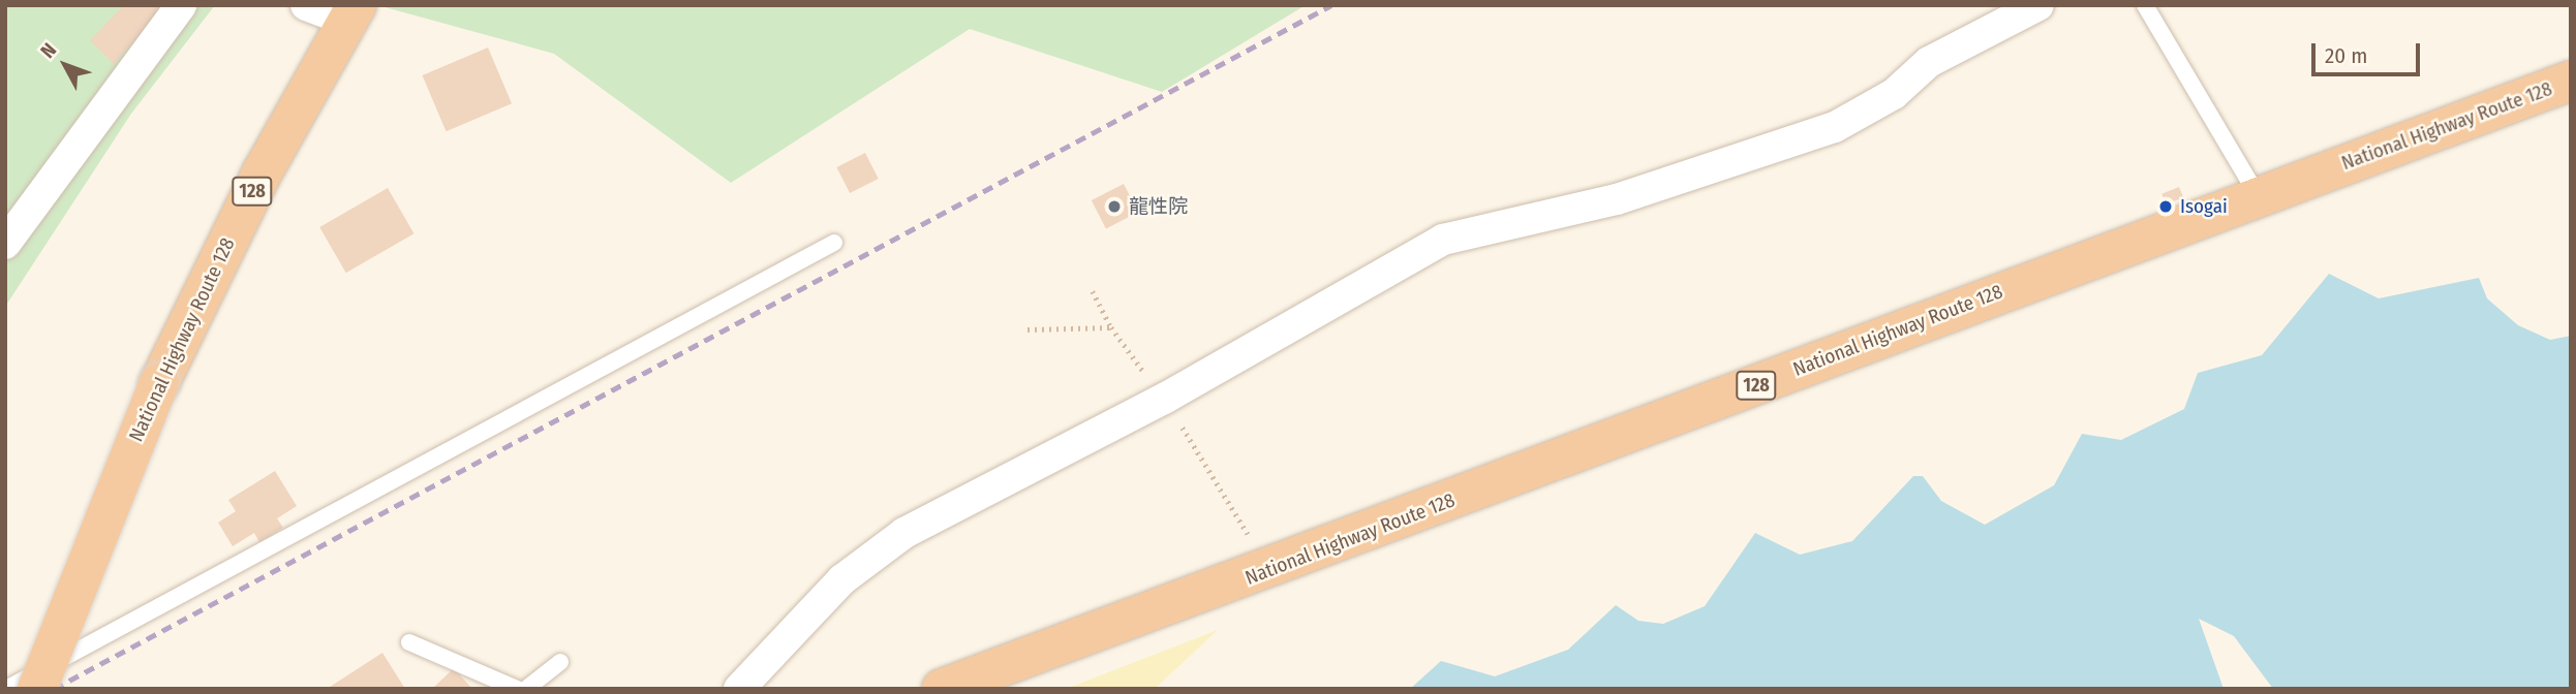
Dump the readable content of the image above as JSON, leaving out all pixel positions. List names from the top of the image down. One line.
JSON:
{"streets":{"highway":["National Highway Route 128","128"]},"places":["龍性院","Isogai"],"scale_bar":"20 m","north":"top left"}
